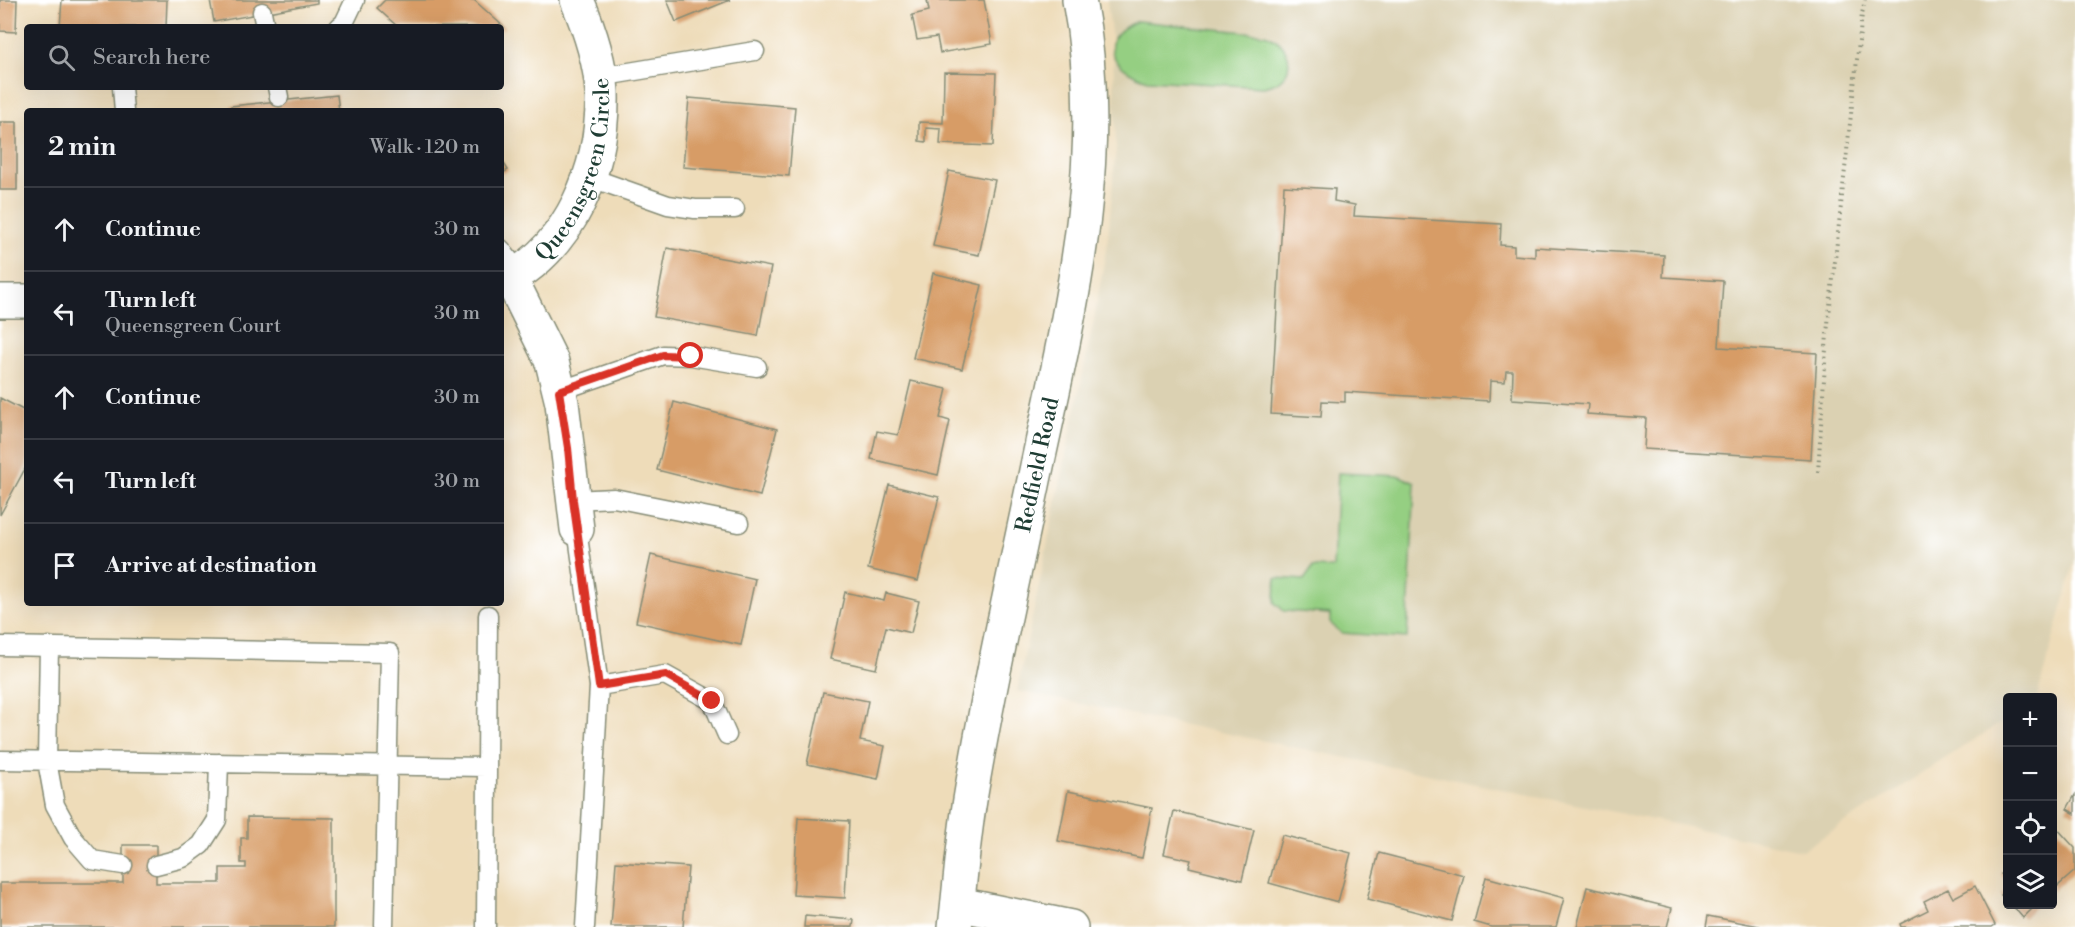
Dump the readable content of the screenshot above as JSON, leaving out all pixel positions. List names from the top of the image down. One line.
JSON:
{"streets":{"street":["Queensgreen Circle","Redfield Road"]},"page":{"search":"Search here","heading":["2 min","Walk · 120 m"],"list":[["Continue","30 m"],["Turn left","Queensgreen Court","30 m"],["Continue","30 m"],["Turn left","30 m"],"Arrive at destination"],"map_buttons":["+","−"]}}
